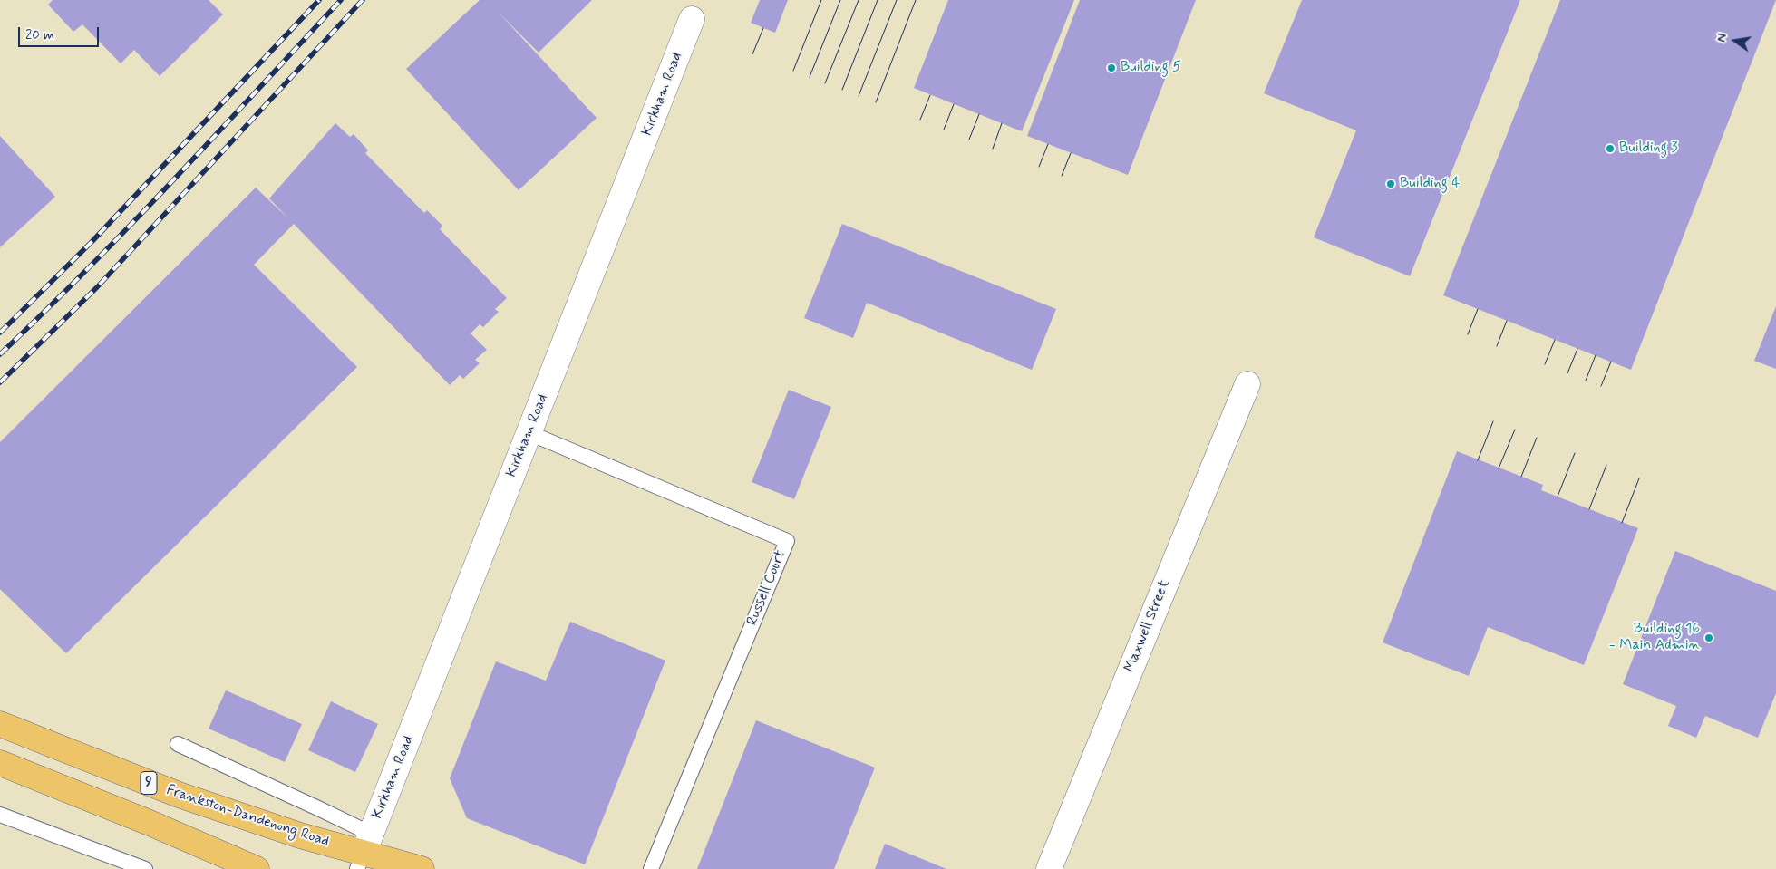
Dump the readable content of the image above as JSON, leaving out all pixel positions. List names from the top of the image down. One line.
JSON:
{"streets":{"highway":["9","Frankston-Dandenong Road"],"street":["Kirkham Road","Maxwell Street"],"lane":["Russell Court"]},"crossings":[["Kirkham Road","Russell Court"],["Kirkham Road","Frankston-Dandenong Road"]],"places":["Building 5","Building 3","Building 4","Building 16 - Main Admin"],"scale_bar":"20 m","north":"left"}
